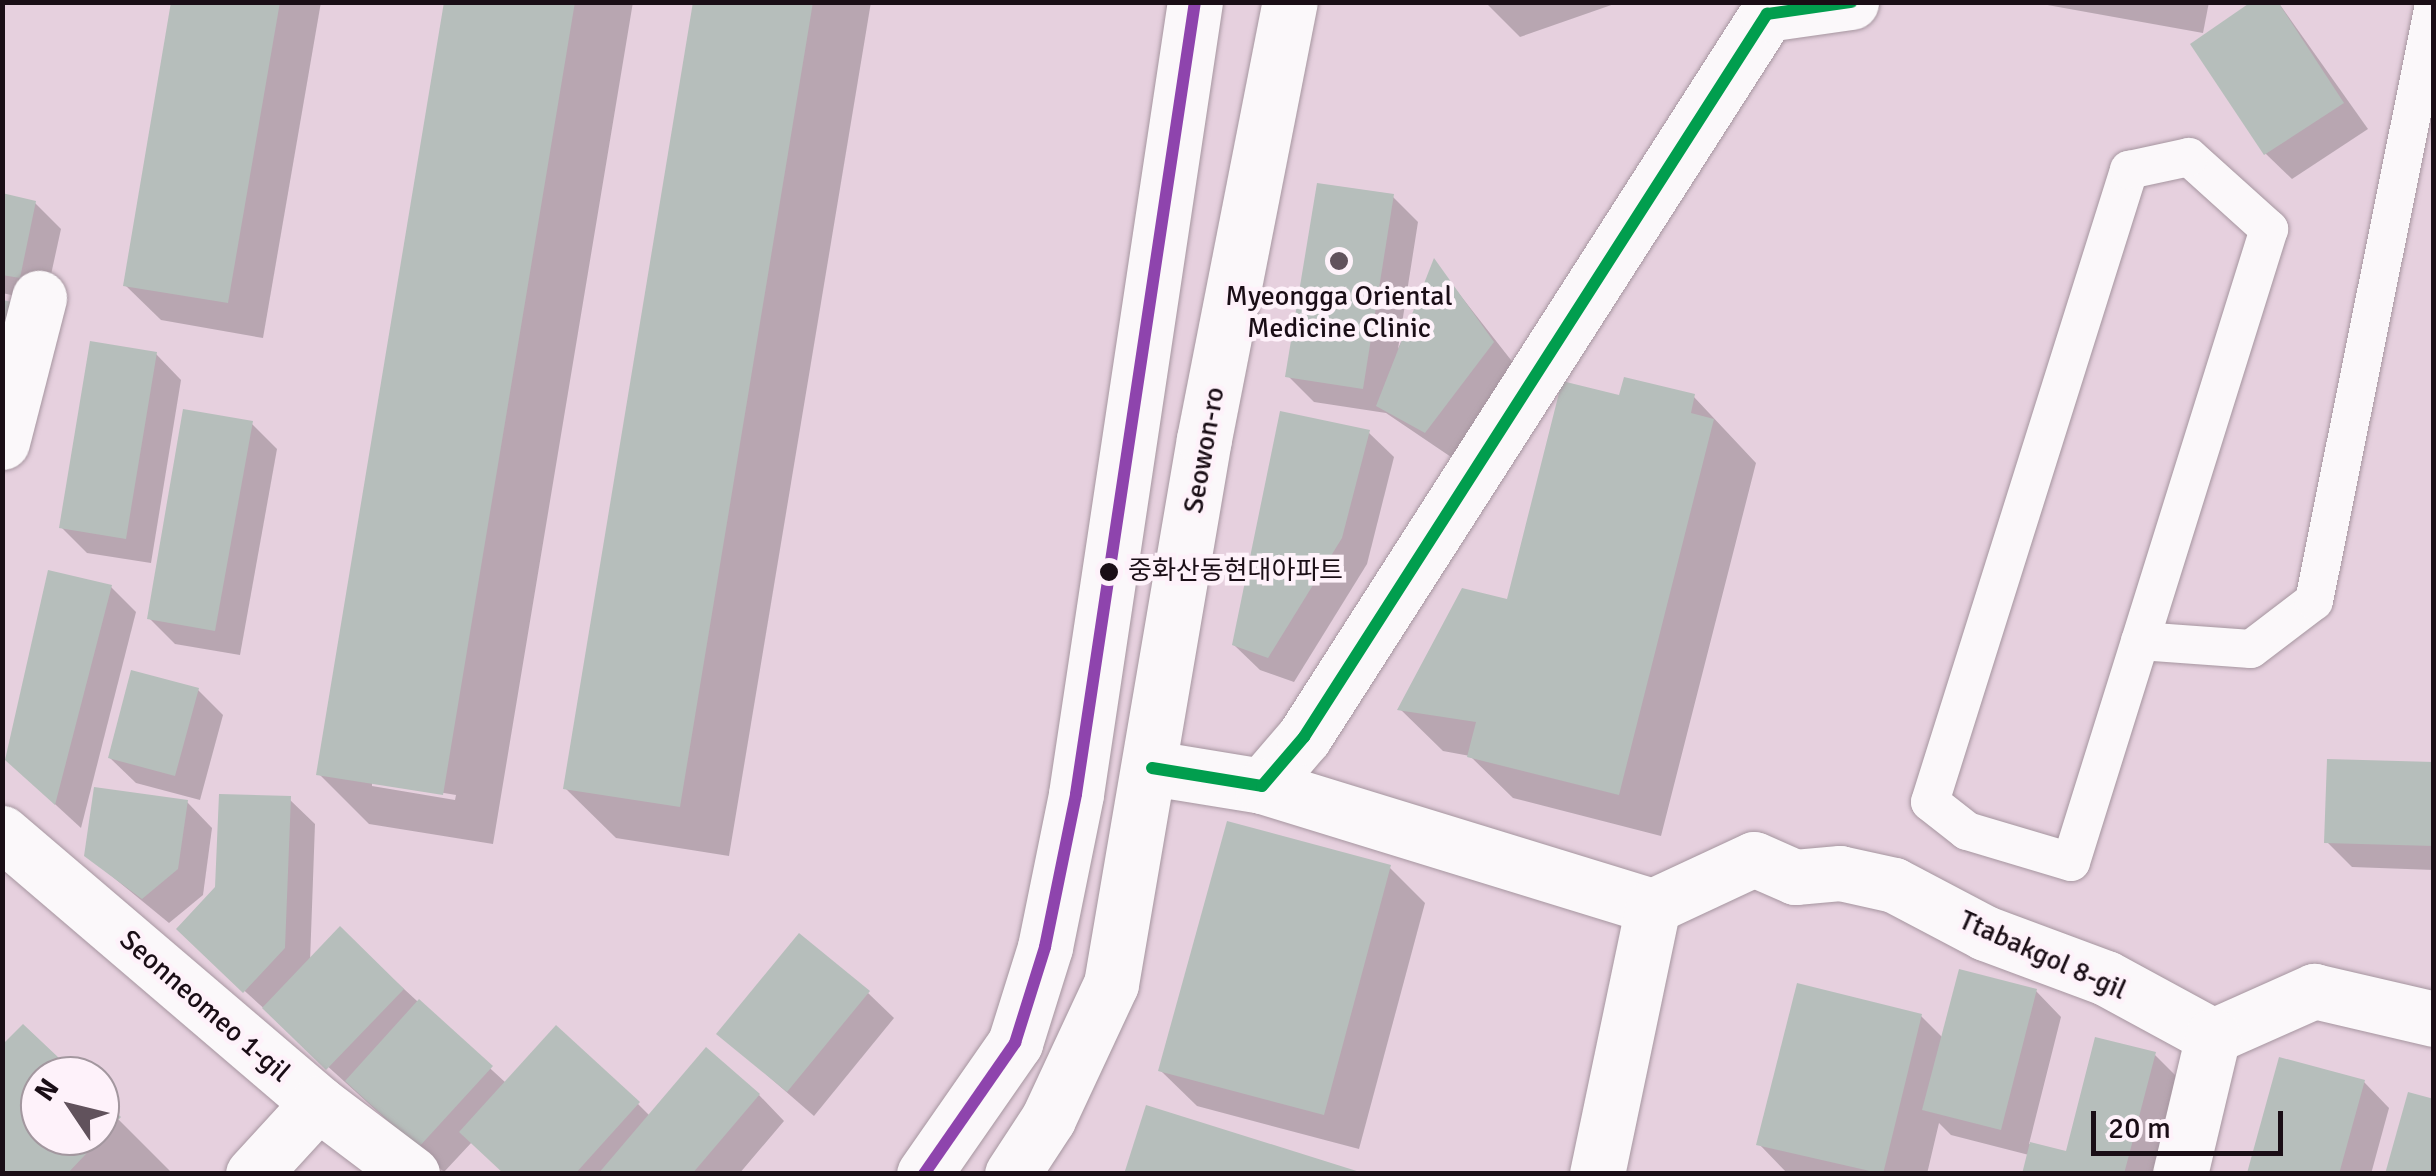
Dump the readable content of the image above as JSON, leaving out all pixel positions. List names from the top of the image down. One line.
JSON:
{"streets":{"street":["Seowon-ro","Ttabakgol 8-gil","Seonneomeo 1-gil"]},"places":["Myeongga Oriental Medicine Clinic","중화산동현대아파트"],"scale_bar":"20 m","north":"top left"}
